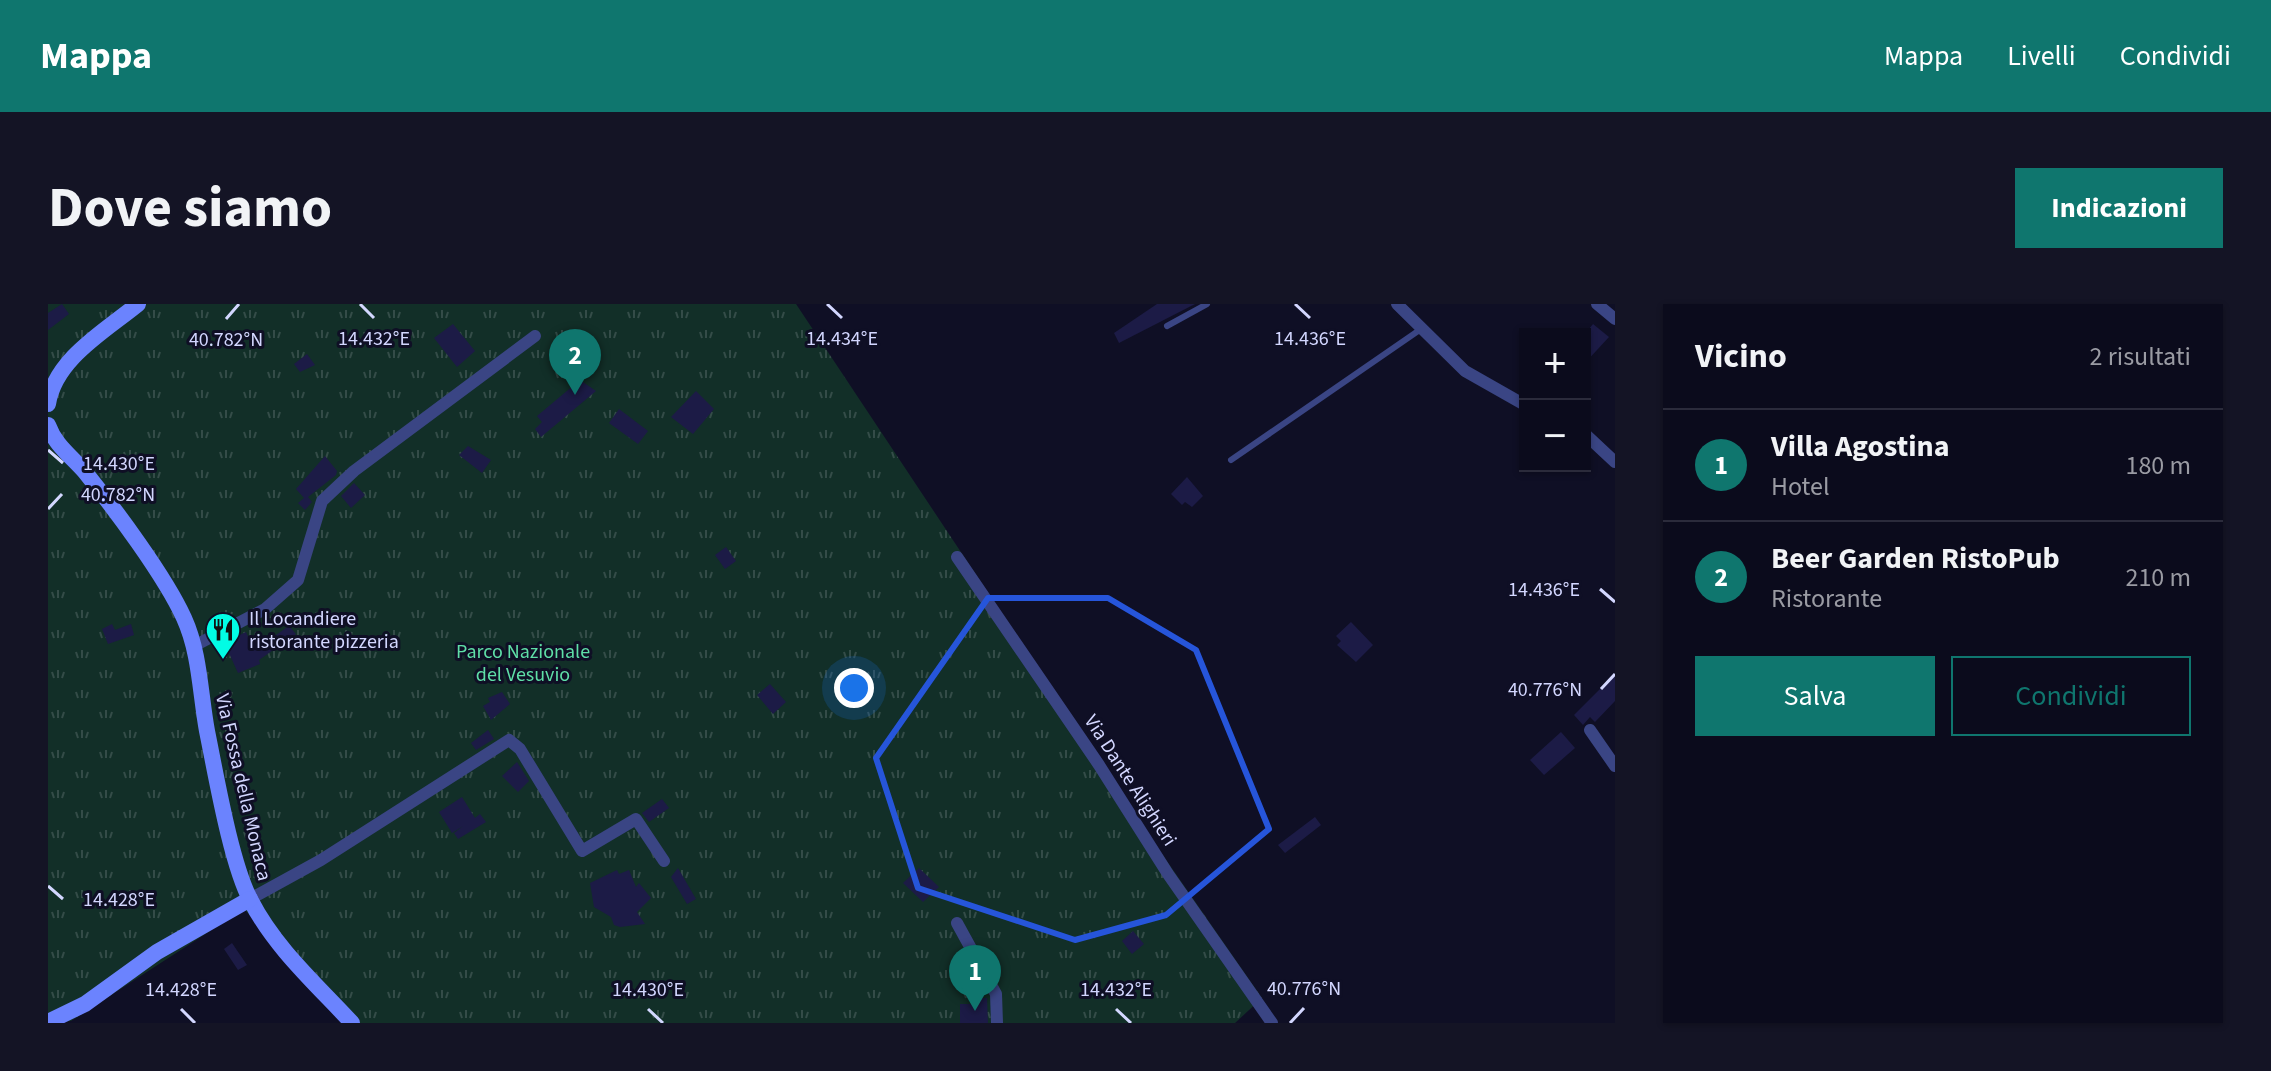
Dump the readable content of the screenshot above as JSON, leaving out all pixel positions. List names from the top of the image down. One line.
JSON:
{"streets":{"street":["Via Dante Alighieri","Via Fossa della Monaca"]},"parks":["Parco Nazionale del Vesuvio"],"places":{"restaurant":["Il Locandiere ristorante pizzeria"]},"page":{"header":"Mappa","nav":["Mappa","Livelli","Condividi"],"buttons":["Indicazioni",["Salva","Condividi"]],"title":"Dove siamo","heading":["Vicino","2 risultati"],"map_buttons":["+","−"],"pins":["2","1"],"list":[{"mark":"1","name":"Villa Agostina","note":"Hotel","value":"180 m"},{"mark":"2","name":"Beer Garden RistoPub","note":"Ristorante","value":"210 m"}]},"coordinates":["14.432°E","14.434°E","14.436°E","40.782°N","14.430°E","40.776°N","14.428°E"]}
